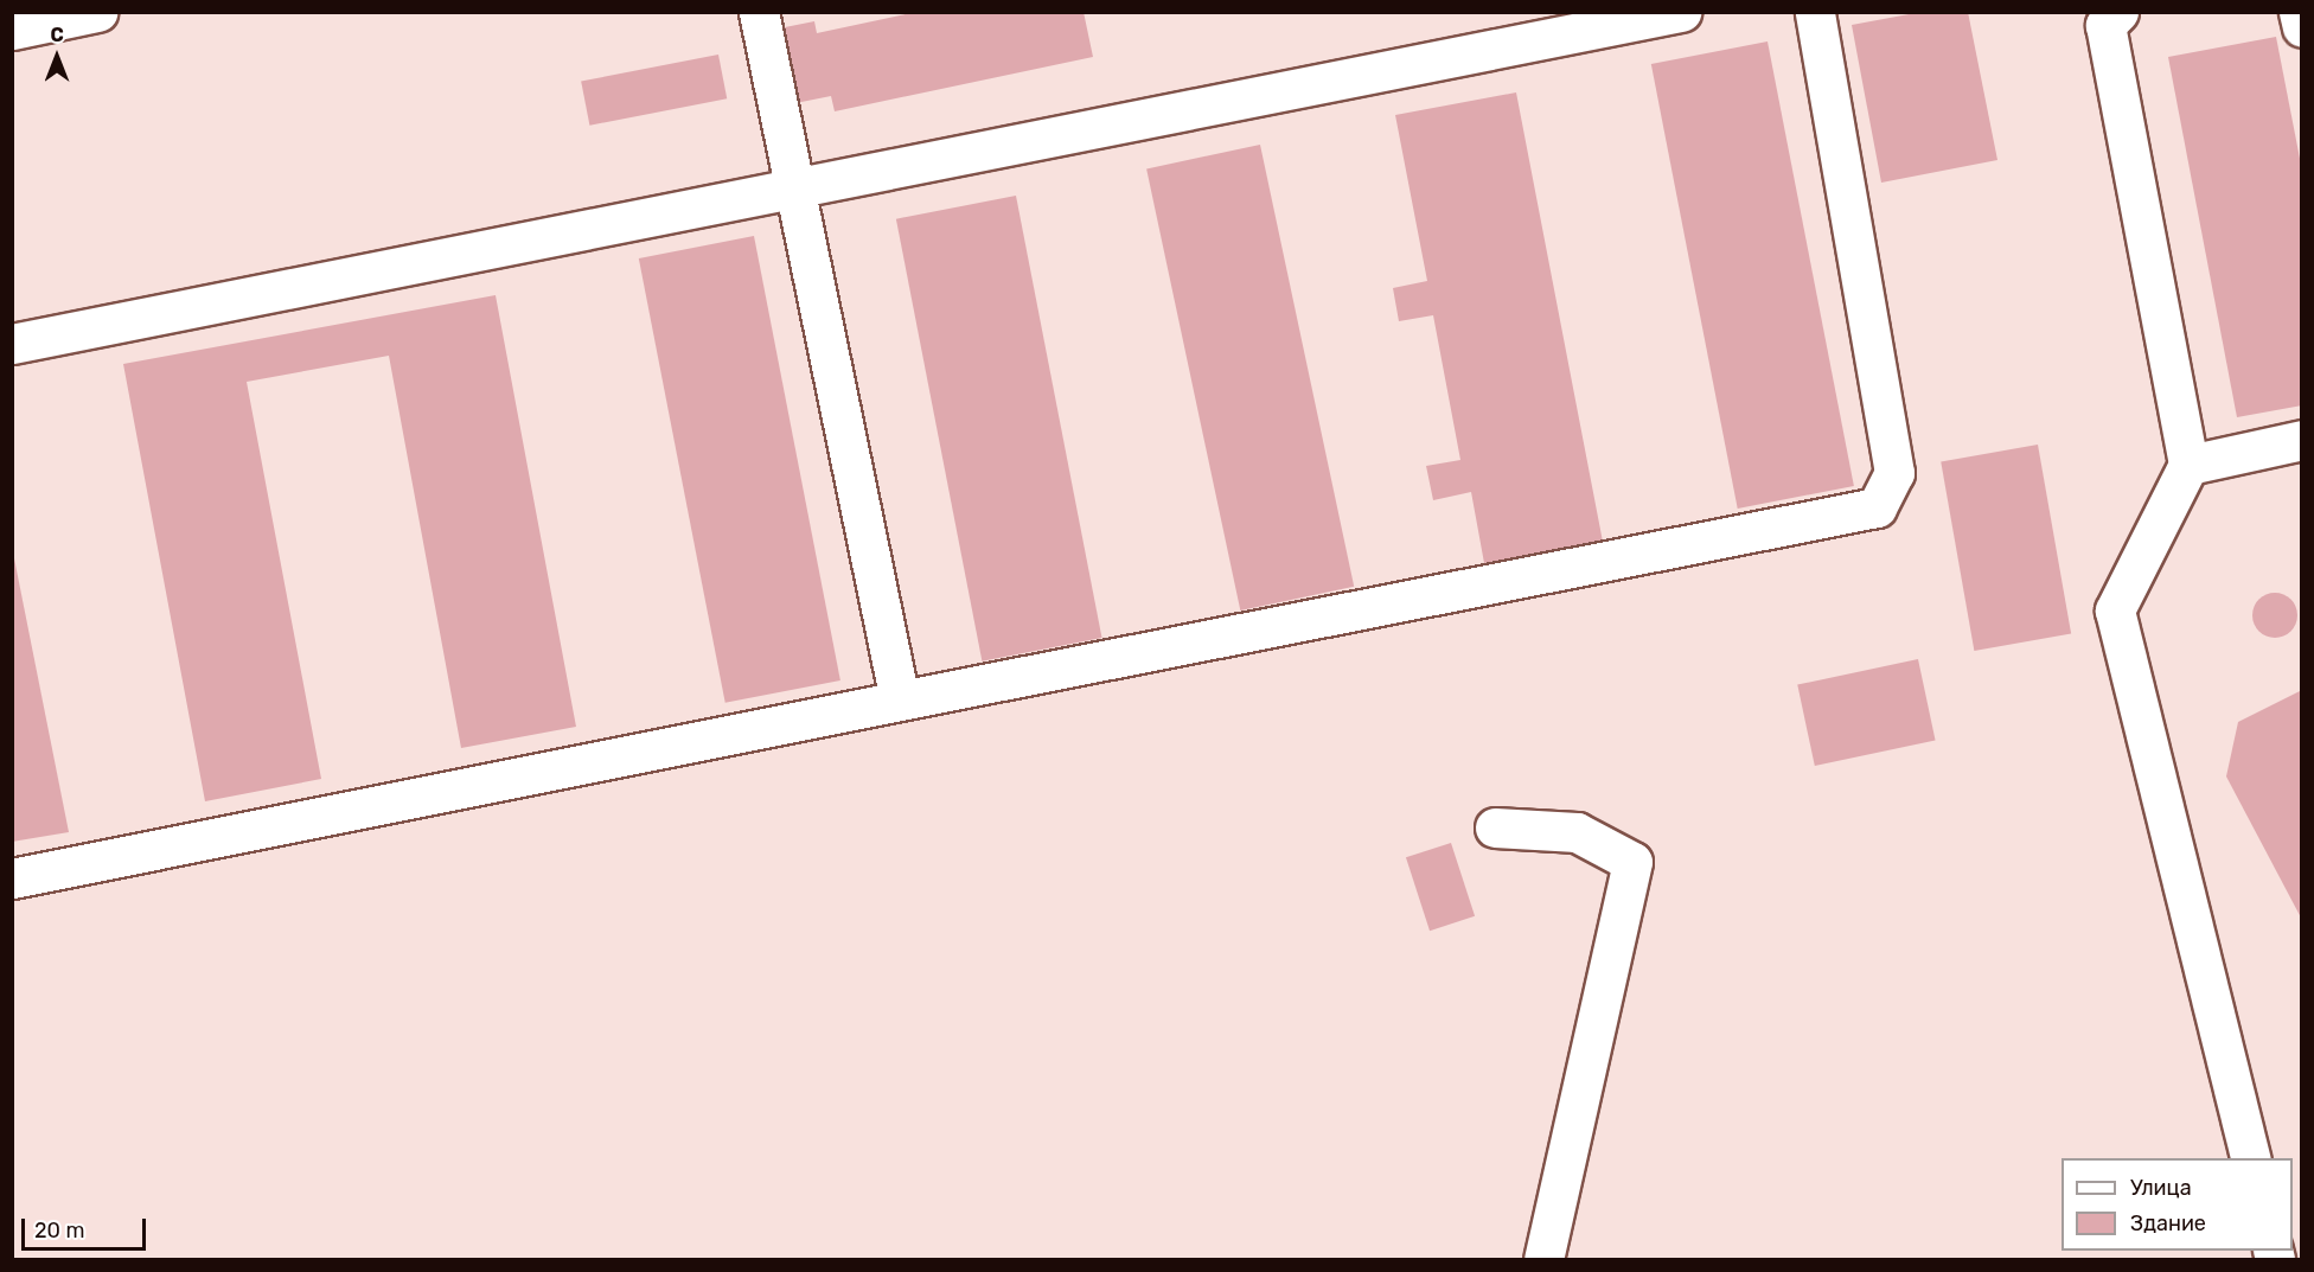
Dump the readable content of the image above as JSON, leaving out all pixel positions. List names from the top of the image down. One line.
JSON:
{"legend":["Улица","Здание"],"scale_bar":"20 m","north":"top"}
